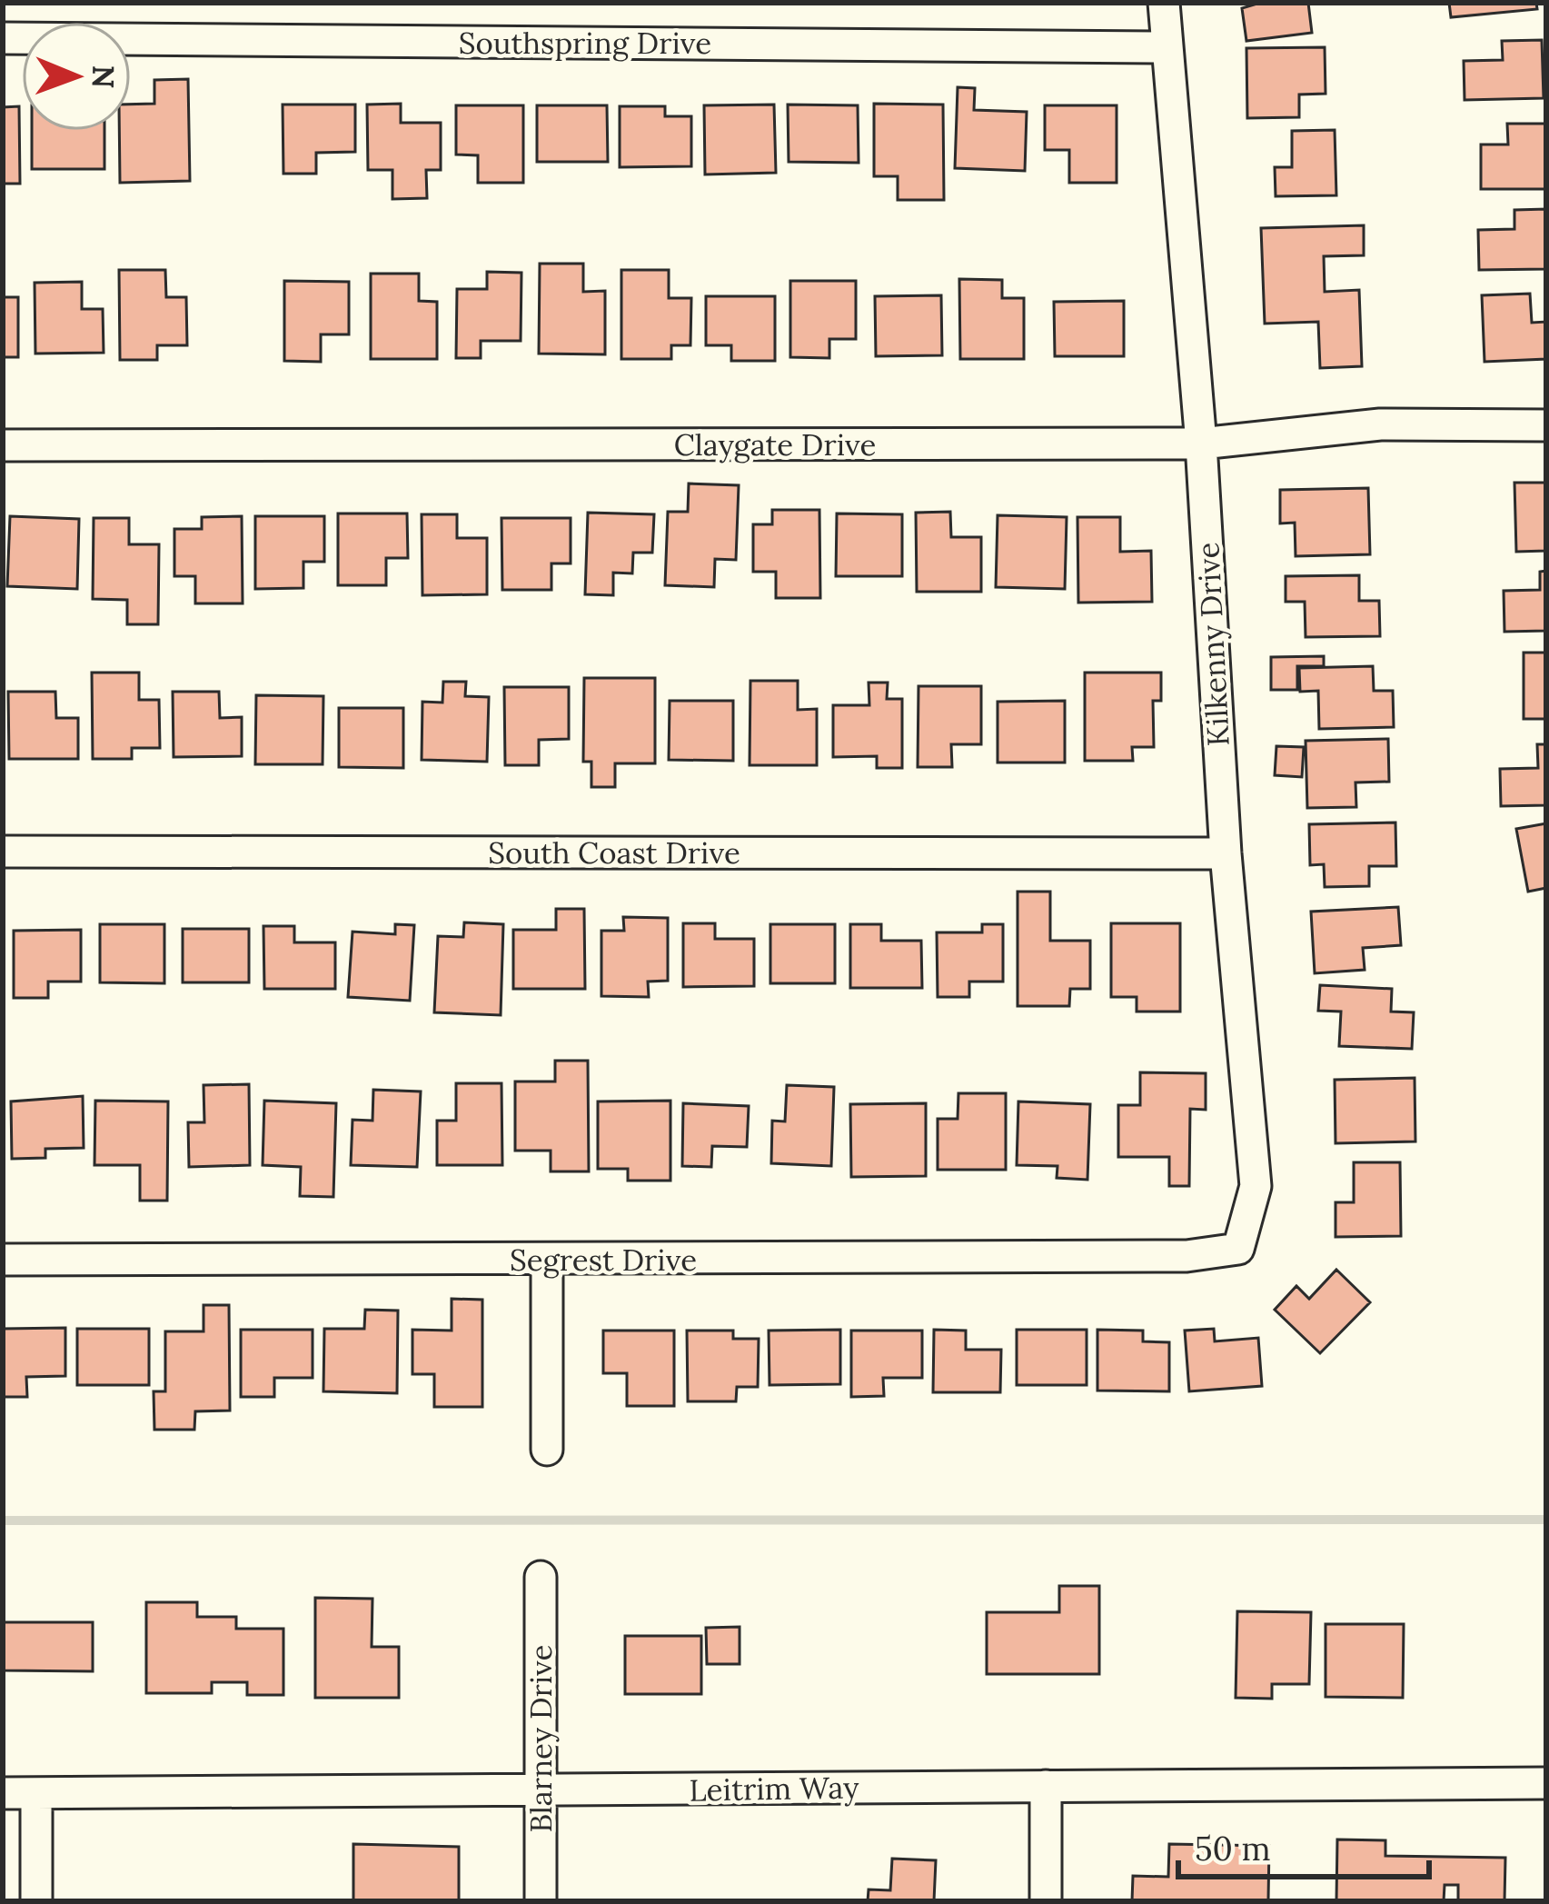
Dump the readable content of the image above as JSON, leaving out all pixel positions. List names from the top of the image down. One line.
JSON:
{"streets":{"street":["Southspring Drive","Claygate Drive","Kilkenny Drive","South Coast Drive","Segrest Drive","Blarney Drive","Leitrim Way"]},"crossings":[["Southspring Drive","Kilkenny Drive"],["Claygate Drive","Kilkenny Drive"],["Kilkenny Drive","South Coast Drive"],["Kilkenny Drive","Segrest Drive"],["Blarney Drive","Leitrim Way"]],"scale_bar":"50 m","north":"right"}
